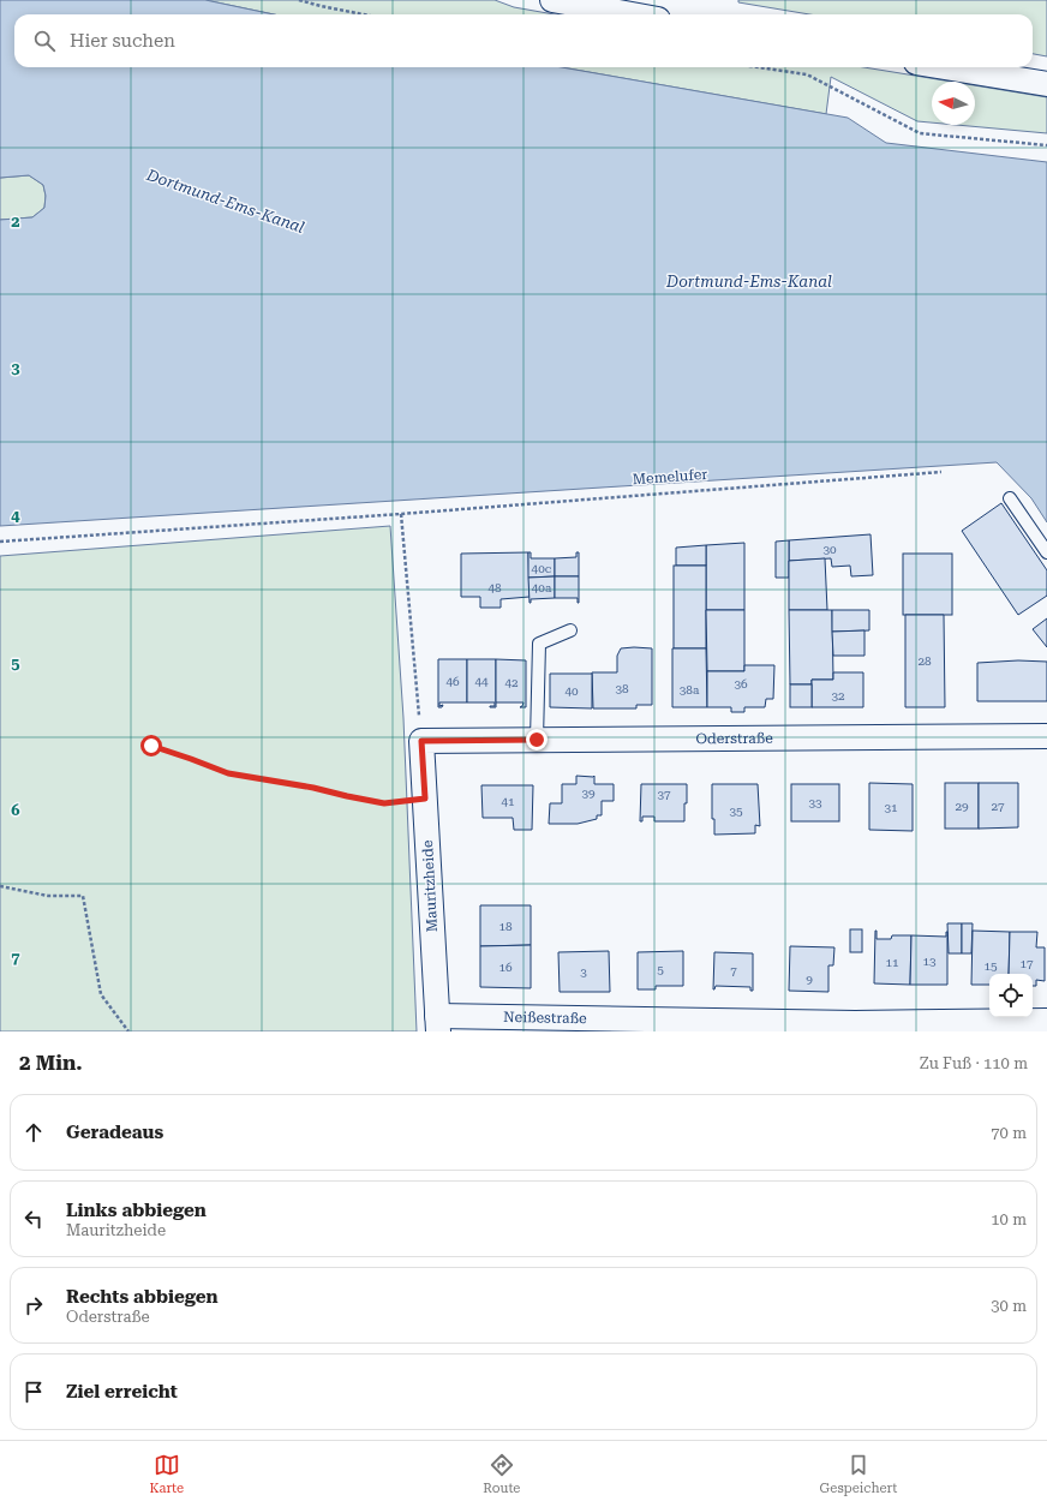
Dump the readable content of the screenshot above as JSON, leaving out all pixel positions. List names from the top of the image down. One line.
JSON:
{"streets":{"street":["Oderstraße","Mauritzheide","Neißestraße"],"path":["Memelufer"]},"crossings":[["Oderstraße","Mauritzheide"],["Mauritzheide","Neißestraße"]],"water":["Dortmund-Ems-Kanal"],"house_numbers":["30","40c","48","40a","28","46","44","42","36","38","38a","40","32","39","37","41","33","29","27","31","35","18","13","11","17","15","16","5","7","3","9"],"north":"left","page":{"search":"Hier suchen","heading":["2 Min.","Zu Fuß · 110 m"],"list":[["Geradeaus","70 m"],["Links abbiegen","Mauritzheide","10 m"],["Rechts abbiegen","Oderstraße","30 m"],"Ziel erreicht"],"nav":["Karte","Route","Gespeichert"]},"grid":{"rows":["2","3","4","5","6","7"]}}
